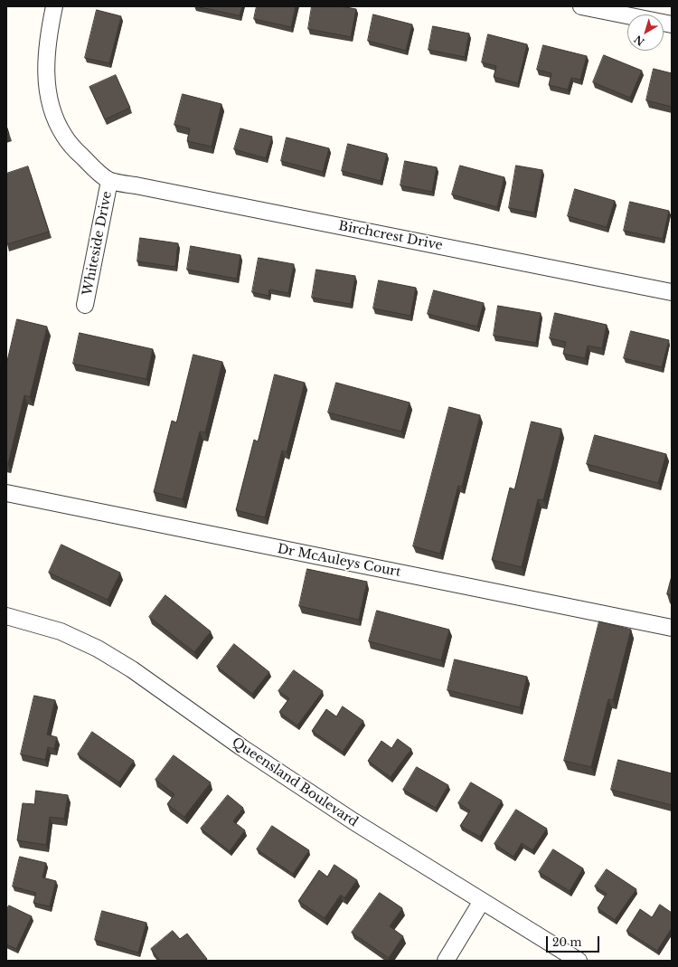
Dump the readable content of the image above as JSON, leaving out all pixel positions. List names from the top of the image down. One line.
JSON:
{"streets":{"street":["Birchcrest Drive","Whiteside Drive","Dr McAuleys Court","Queensland Boulevard"]},"crossings":[["Birchcrest Drive","Whiteside Drive"]],"scale_bar":"20 m","north":"bottom left"}
